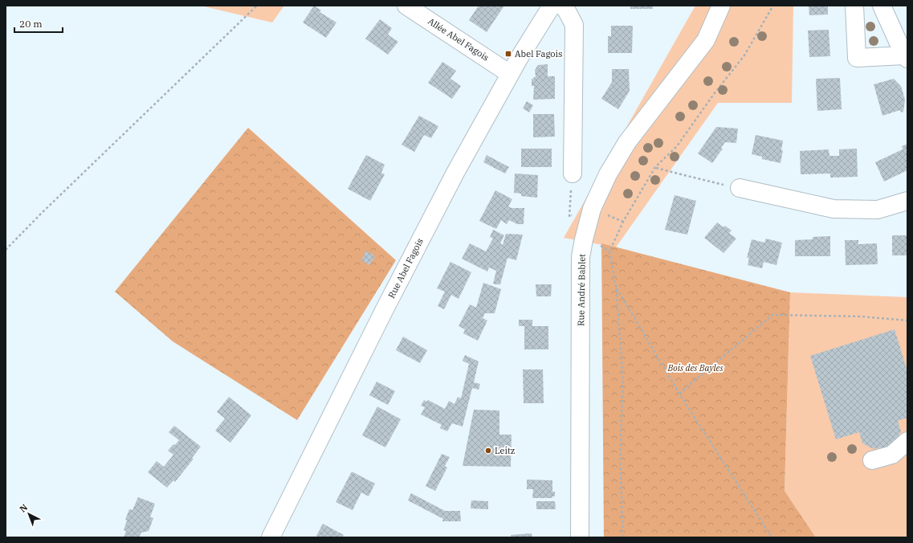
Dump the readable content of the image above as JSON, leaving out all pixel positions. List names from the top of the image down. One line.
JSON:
{"streets":{"street":["Allée Abel Fagois","Rue Abel Fagois","Rue André Bablet"]},"crossings":[["Allée Abel Fagois","Rue Abel Fagois"]],"parks":["Bois des Bayles"],"places":{"transit":["Abel Fagois"],"other":["Leitz"]},"scale_bar":"20 m","north":"top left"}
